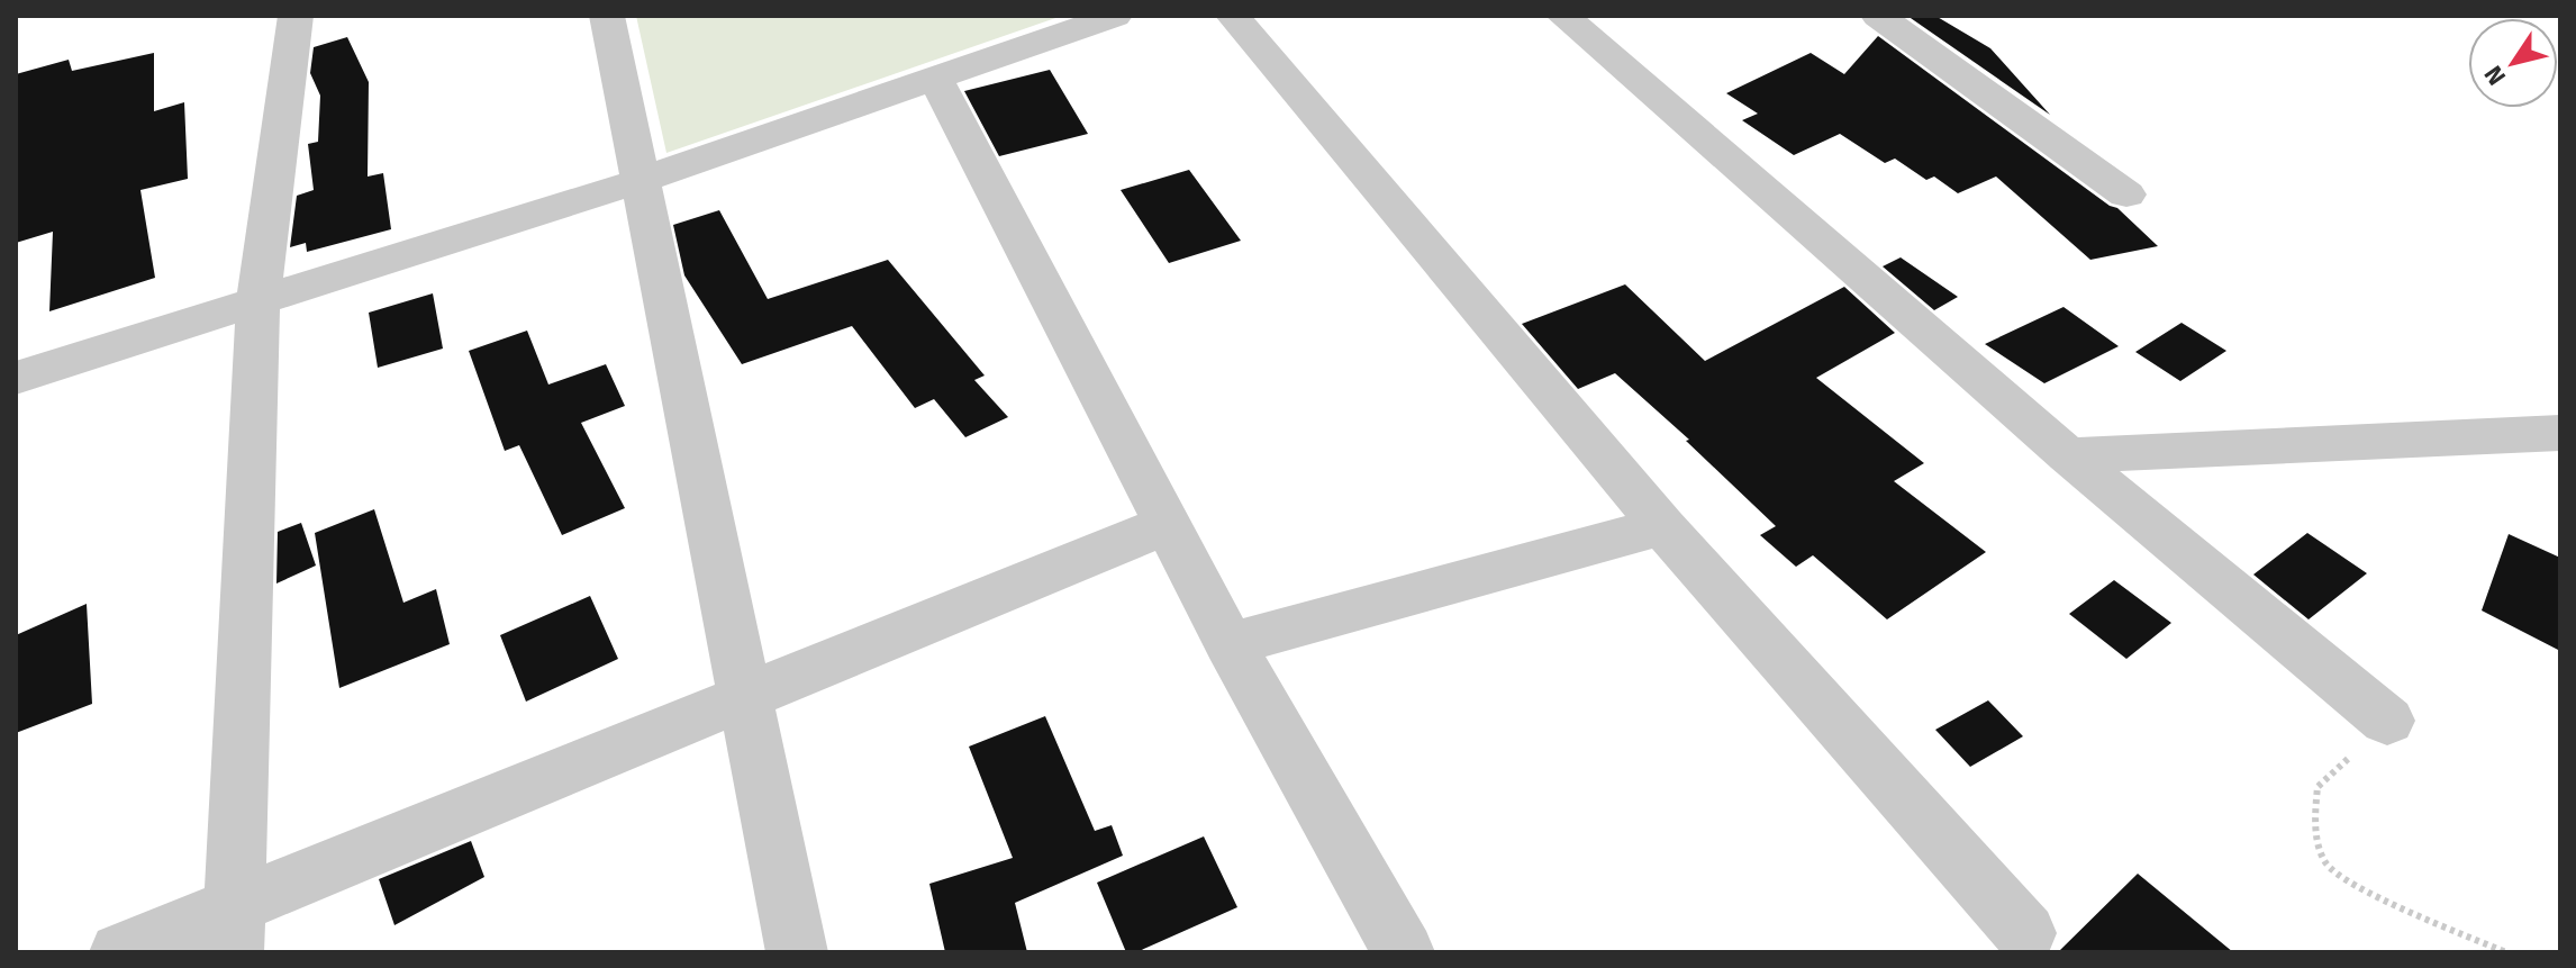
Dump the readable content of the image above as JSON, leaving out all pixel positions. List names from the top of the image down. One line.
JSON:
{"north":"bottom left"}
